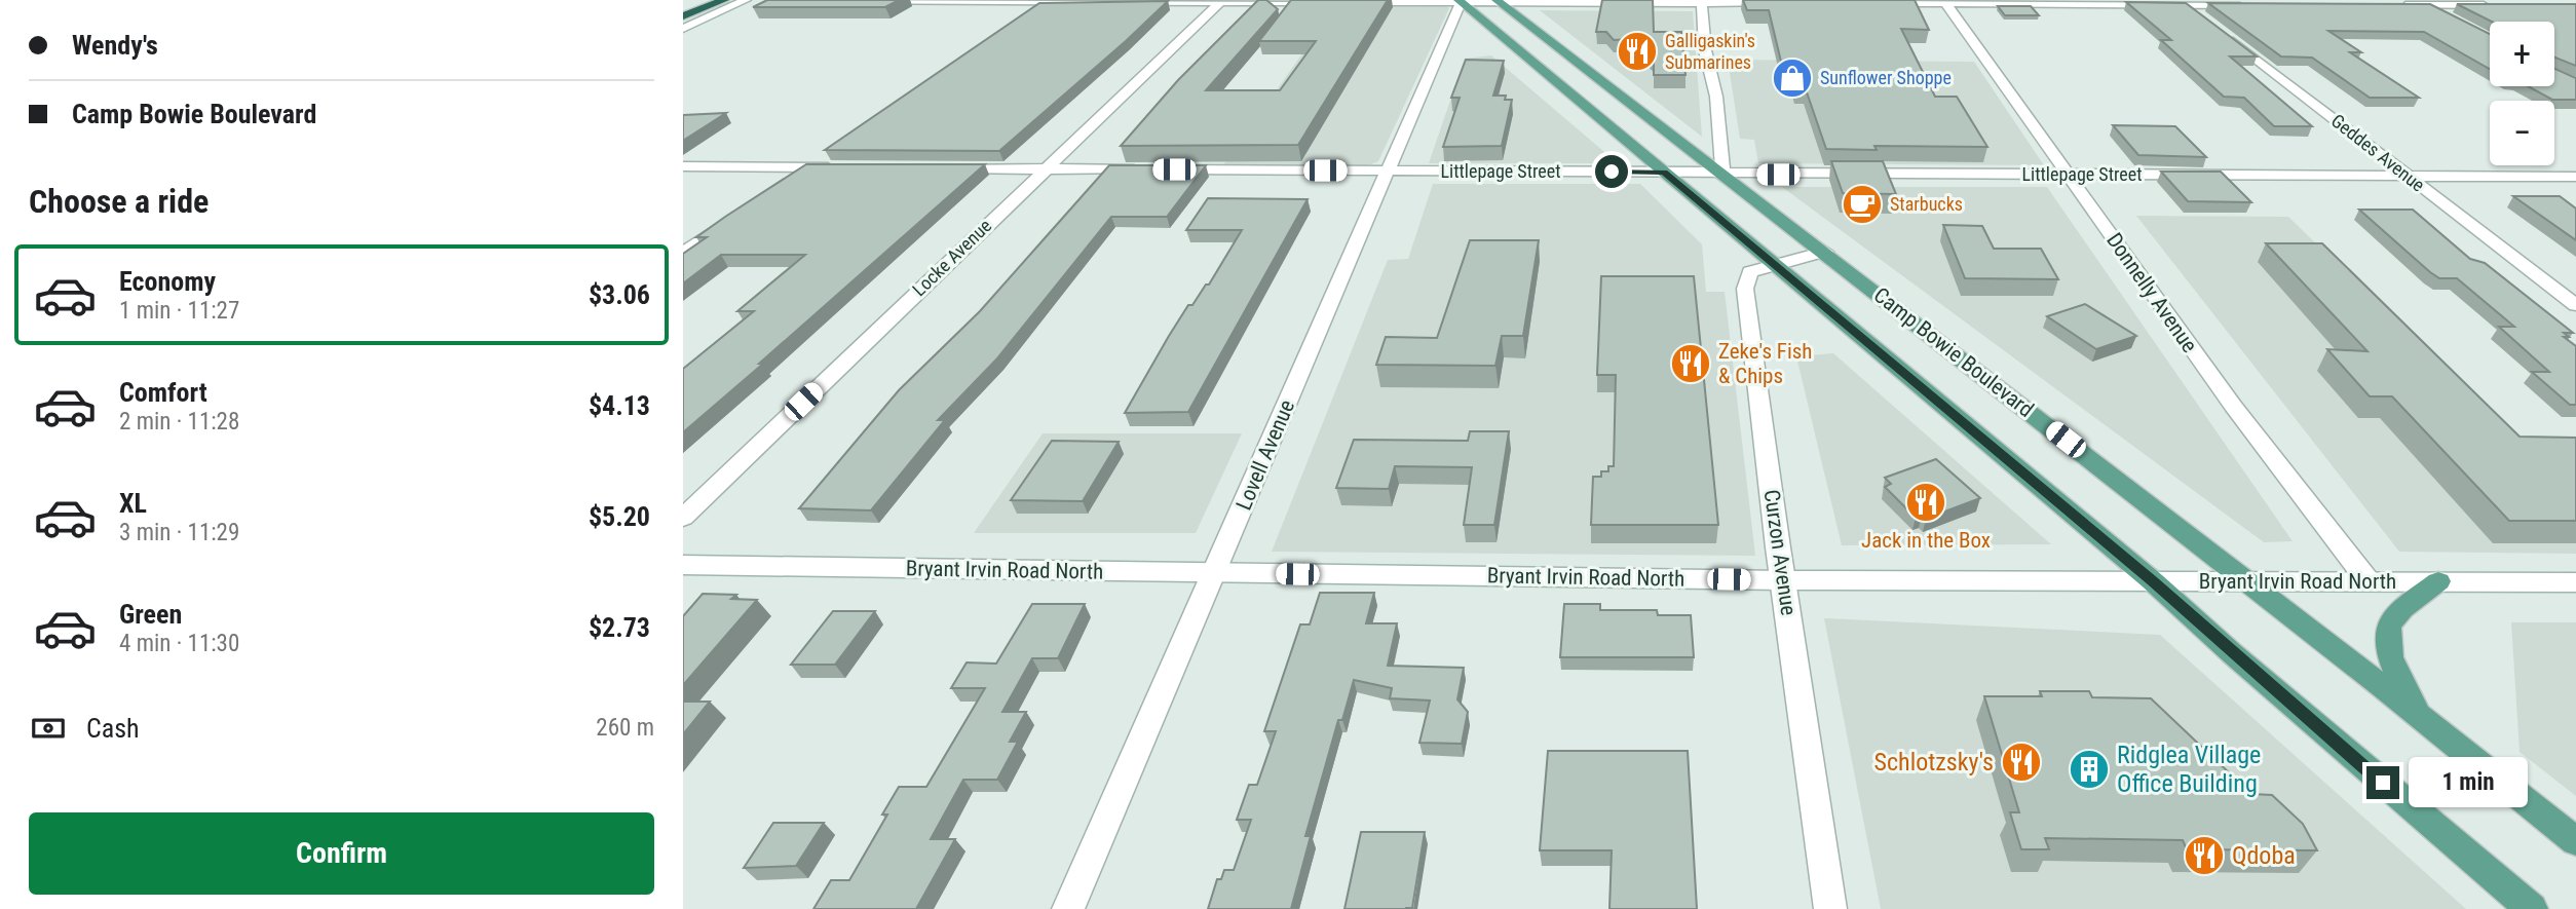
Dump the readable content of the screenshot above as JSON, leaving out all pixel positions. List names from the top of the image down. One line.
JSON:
{"streets":{"main road":["Camp Bowie Boulevard"],"street":["Geddes Avenue","Littlepage Street","Locke Avenue","Donnelly Avenue","Lovell Avenue","Curzon Avenue","Bryant Irvin Road North"]},"crossings":[["Geddes Avenue","Littlepage Street"],["Littlepage Street","Locke Avenue"],["Littlepage Street","Donnelly Avenue"],["Littlepage Street","Camp Bowie Boulevard"],["Littlepage Street","Lovell Avenue"],["Donnelly Avenue","Bryant Irvin Road North"],["Camp Bowie Boulevard","Lovell Avenue"],["Camp Bowie Boulevard","Curzon Avenue"],["Camp Bowie Boulevard","Bryant Irvin Road North"],["Lovell Avenue","Bryant Irvin Road North"],["Curzon Avenue","Bryant Irvin Road North"]],"places":{"restaurant":["Galligaskin's Submarines","Zeke's Fish & Chips","Jack in the Box","Schlotzsky's","Qdoba"],"shop":["Sunflower Shoppe"],"cafe":["Starbucks"],"building":["Ridglea Village Office Building"]},"page":{"banner":["Wendy's","Camp Bowie Boulevard"],"map_buttons":["+","−"],"heading":"Choose a ride","list":[{"name":"Economy","note":"1 min · 11:27","value":"$3.06"},{"name":"Comfort","note":"2 min · 11:28","value":"$4.13"},{"name":"XL","note":"3 min · 11:29","value":"$5.20"},{"name":"Green","note":"4 min · 11:30","value":"$2.73"}],"pay":["Cash","260 m"],"bubble":"1 min","buttons":"Confirm"}}
